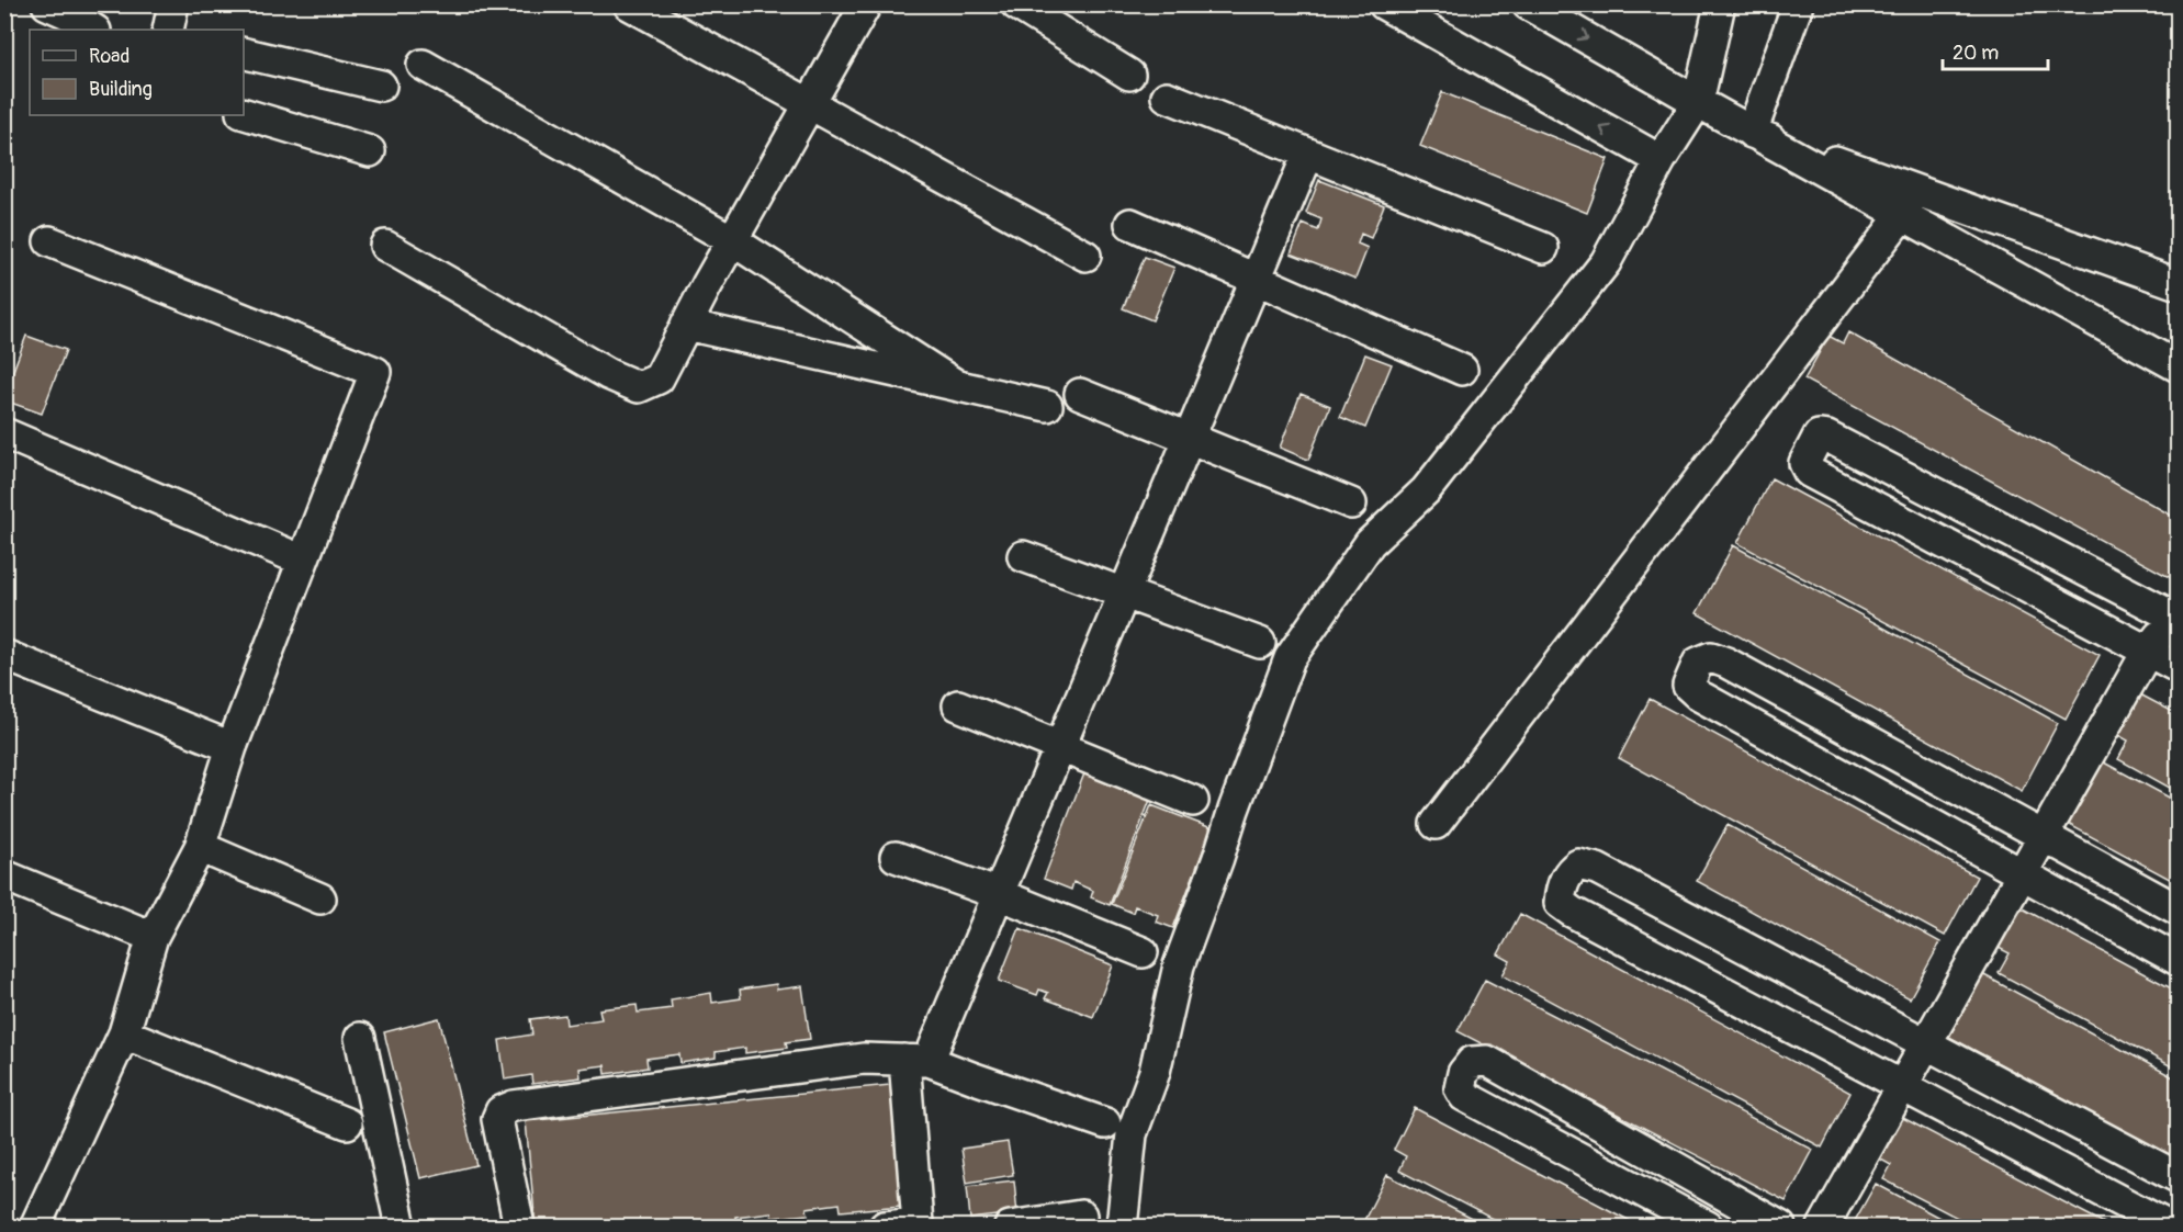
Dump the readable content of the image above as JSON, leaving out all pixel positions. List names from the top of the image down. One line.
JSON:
{"legend":["Road","Building"],"scale_bar":"20 m"}
